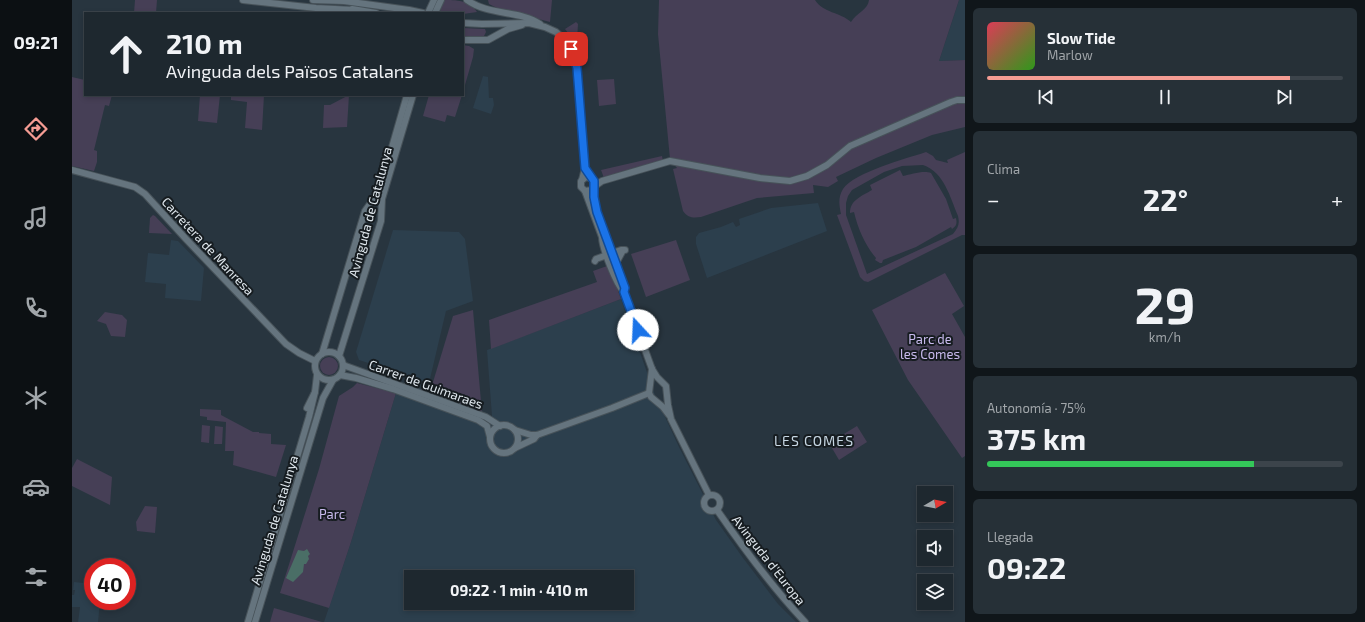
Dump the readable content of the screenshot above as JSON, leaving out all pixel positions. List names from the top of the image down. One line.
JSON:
{"streets":{"street":["Avinguda de Catalunya","Carretera de Manresa","Carrer de Guimaraes","Avinguda d'Europa"]},"crossings":[["Avinguda de Catalunya","Carretera de Manresa"],["Avinguda de Catalunya","Carrer de Guimaraes"],["Carretera de Manresa","Carrer de Guimaraes"]],"districts":["LES COMES"],"parks":["Parc de les Comes","Parc"],"north":"right","page":{"tabs":"09:21","turn":["210 m","Avinguda dels Països Catalans"],"song":["Slow Tide","Marlow"],"tile":["Clima",["29","km/h"],["Autonomía · 75%","375 km"],["Llegada","09:22"]],"heat":["−","22°","+"],"limit":"40","trip":"09:22 · 1 min · 410 m"}}
